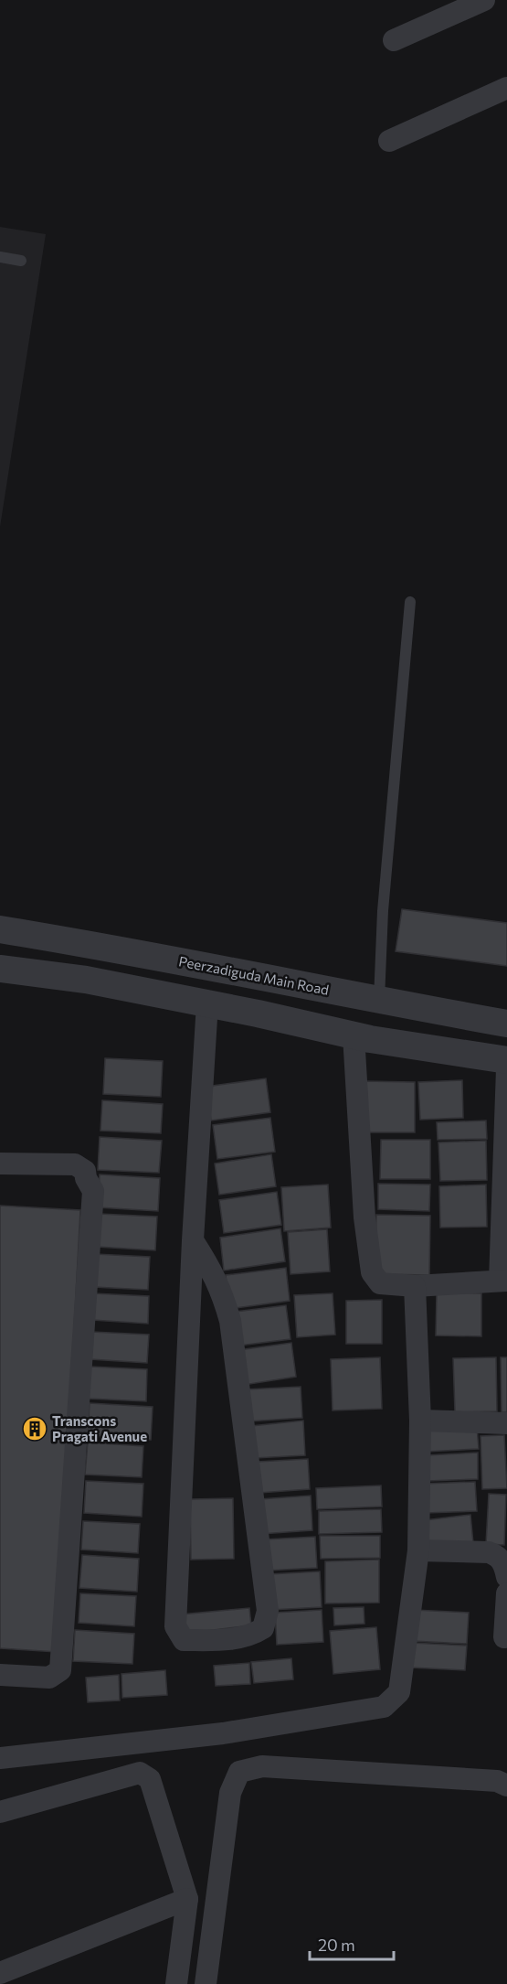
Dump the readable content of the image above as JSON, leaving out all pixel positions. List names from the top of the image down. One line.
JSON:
{"streets":{"street":["Peerzadiguda Main Road"]},"places":{"building":["Transcons Pragati Avenue"]},"scale_bar":"20 m"}
